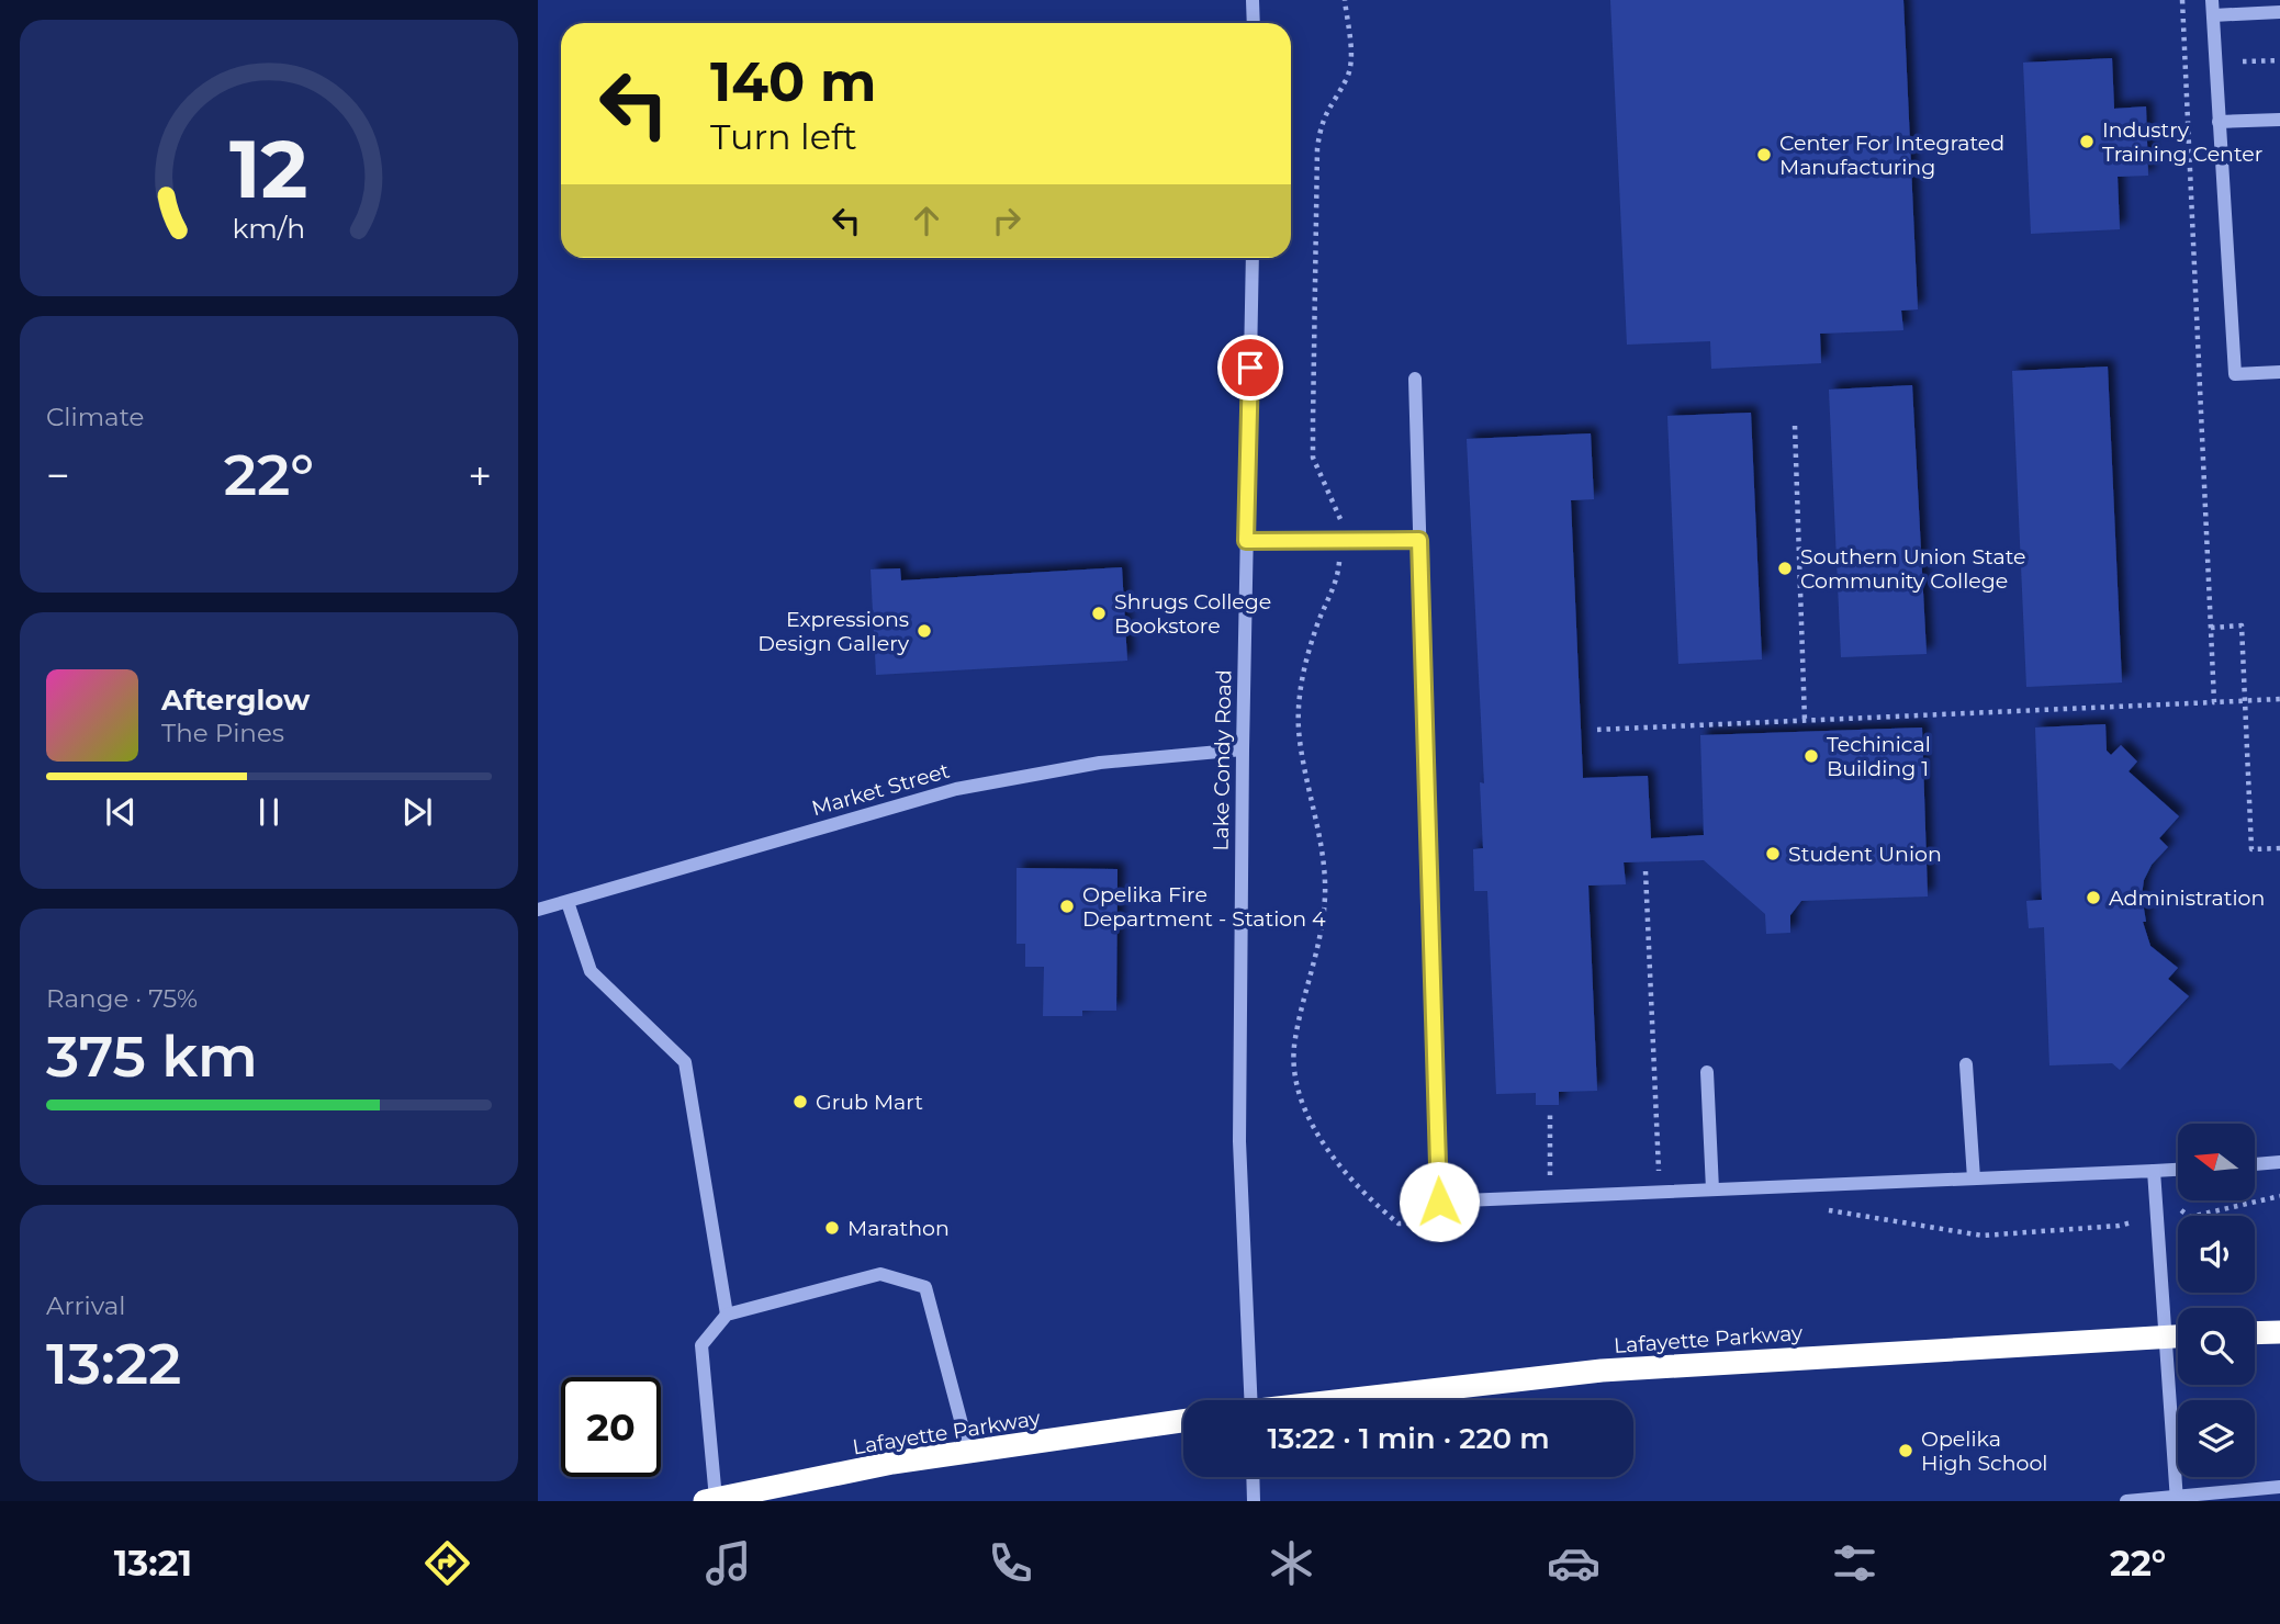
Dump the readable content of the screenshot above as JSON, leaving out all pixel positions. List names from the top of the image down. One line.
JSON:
{"streets":{"highway":["Lafayette Parkway"],"street":["Lake Condy Road","Market Street"]},"crossings":[["Lake Condy Road","Market Street"]],"places":["Industry Training Center","Center For Integrated Manufacturing","Southern Union State Community College","Shrugs College Bookstore","Expressions Design Gallery","Techinical Building 1","Student Union","Administration","Opelika Fire Department - Station 4","Grub Mart","Marathon","Opelika High School"],"north":"left","page":{"turn":["140 m","Turn left"],"tile":["Climate",["Range · 75%","375 km"],["Arrival","13:22"]],"heat":["−","22°","+"],"song":["Afterglow","The Pines"],"limit":"20","trip":"13:22 · 1 min · 220 m","tabs":["13:21","22°"],"gauge":["12","km/h"]}}
